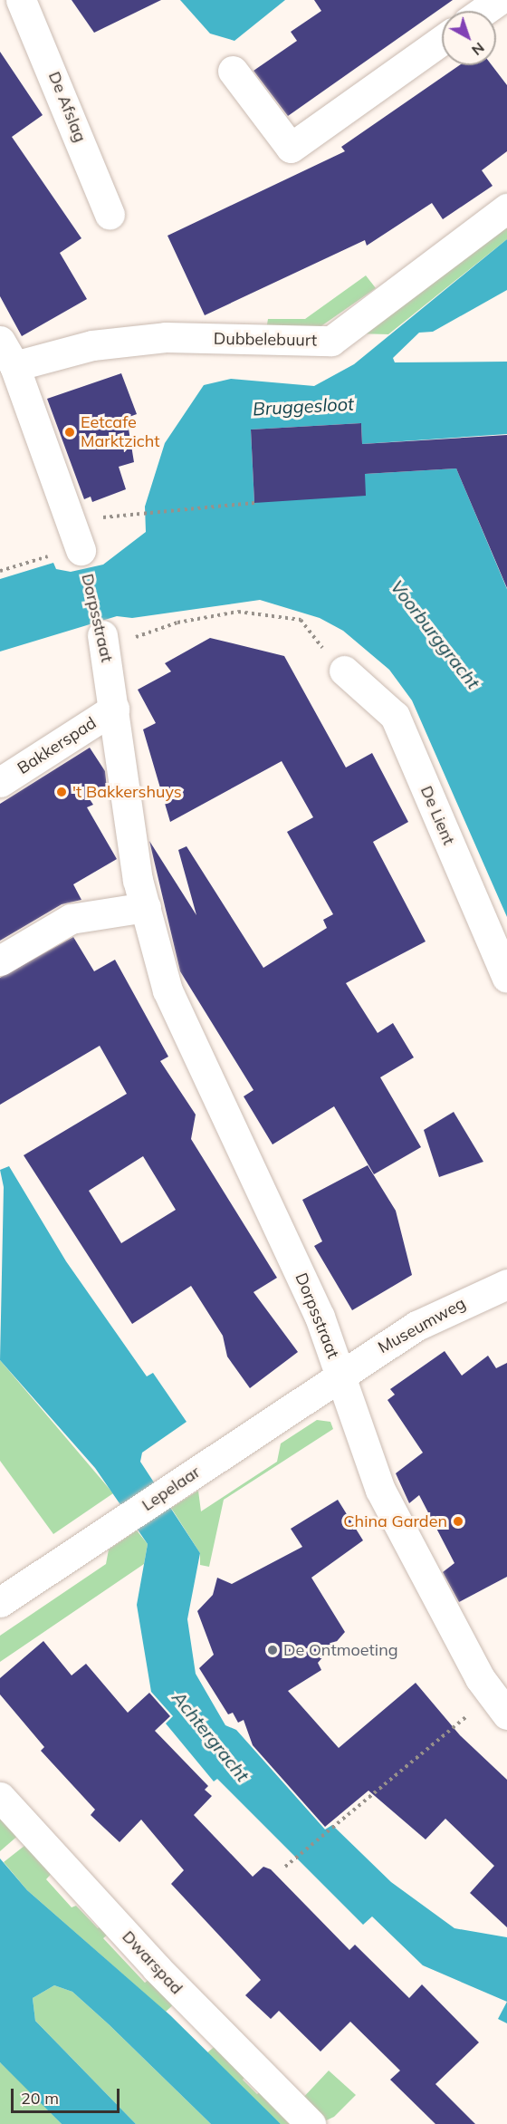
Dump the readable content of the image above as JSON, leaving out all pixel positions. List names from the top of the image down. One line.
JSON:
{"streets":{"street":["De Afslag","Dubbelebuurt","Dorpsstraat","Bakkerspad","De Lient","Museumweg","Lepelaar","Dwarspad"]},"crossings":[["Dorpsstraat","Bakkerspad"],["Dorpsstraat","Museumweg"],["Dorpsstraat","Lepelaar"],["Museumweg","Lepelaar"]],"water":["Bruggesloot","Voorburggracht","Achtergracht"],"places":["Eetcafe Marktzicht","'t Bakkershuys","China Garden","De Ontmoeting"],"scale_bar":"20 m","north":"bottom right"}
